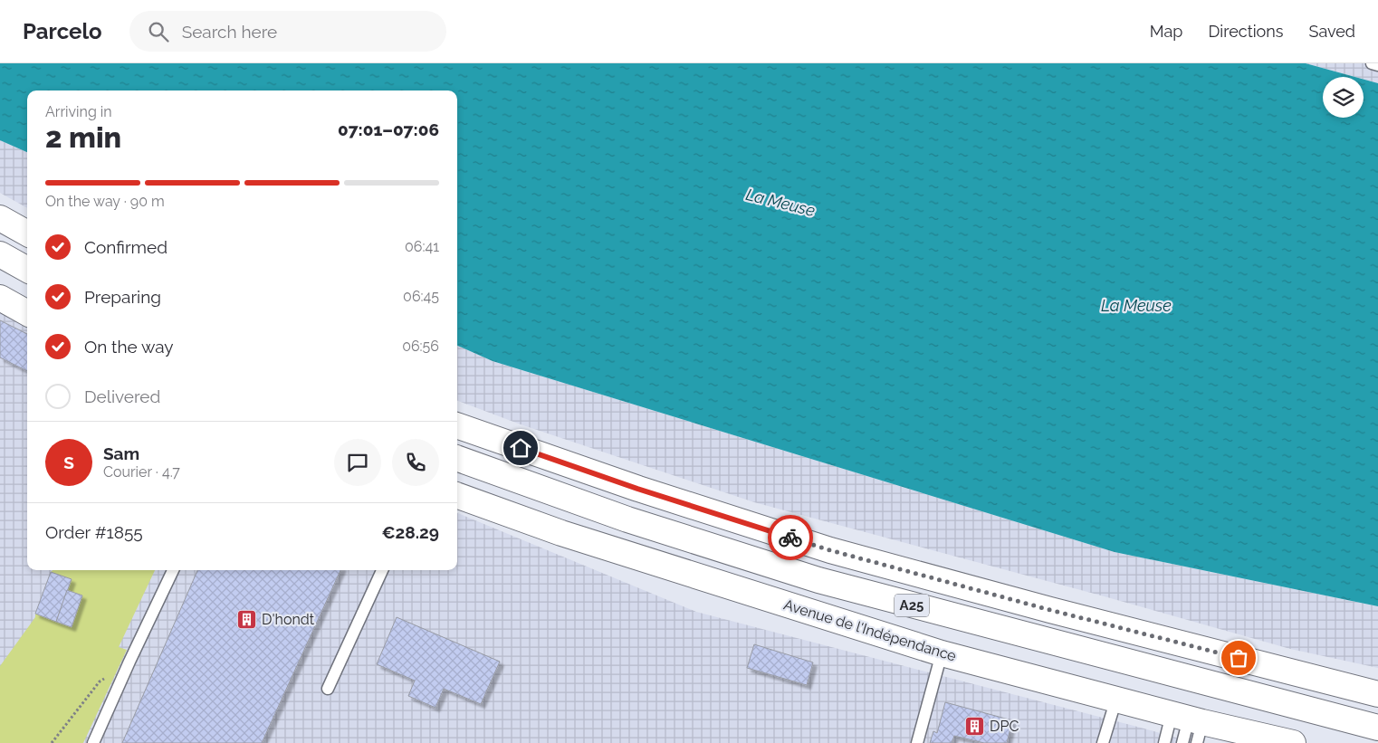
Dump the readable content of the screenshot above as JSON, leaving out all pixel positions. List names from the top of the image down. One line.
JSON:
{"streets":{"main road":["A25","Avenue de l'Indépendance"]},"water":["La Meuse"],"places":{"building":["D'hondt","DPC"]},"page":{"header":"Parcelo","search":"Search here","nav":["Map","Directions","Saved"],"heading":["2 min","Arriving in","07:01–07:06"],"panel":["Sam","Courier · 4.7","Order #1855","€28.29"],"bar":"On the way · 90 m","list":[["Confirmed","06:41"],["Preparing","06:45"],["On the way","06:56"],"Delivered"],"round":"S"}}
